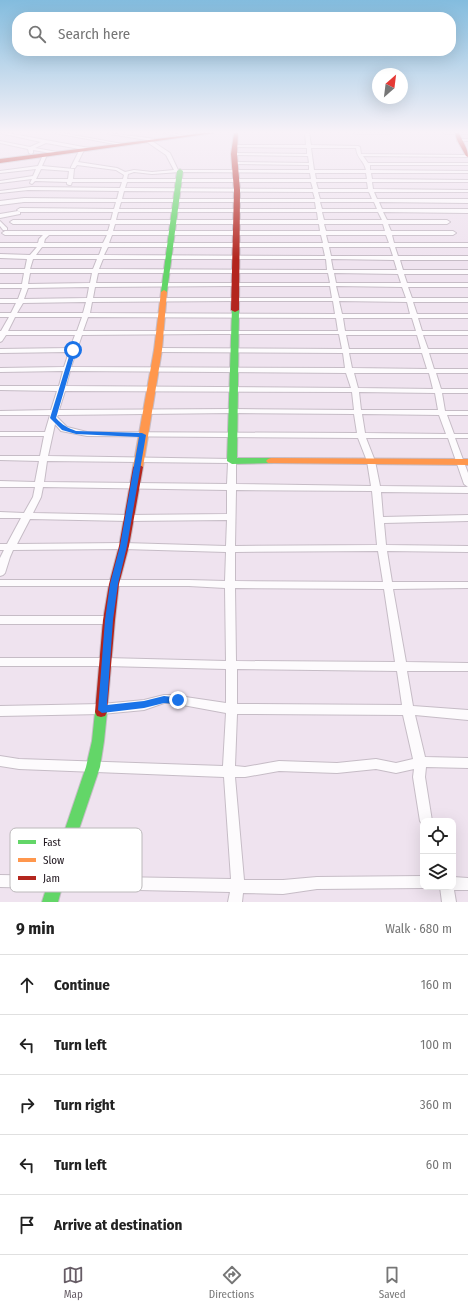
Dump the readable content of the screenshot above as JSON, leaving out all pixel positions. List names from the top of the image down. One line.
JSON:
{"legend":["Fast","Slow","Jam"],"north":"top right","page":{"search":"Search here","heading":["9 min","Walk · 680 m"],"list":[["Continue","160 m"],["Turn left","100 m"],["Turn right","360 m"],["Turn left","60 m"],"Arrive at destination"],"nav":["Map","Directions","Saved"]}}
